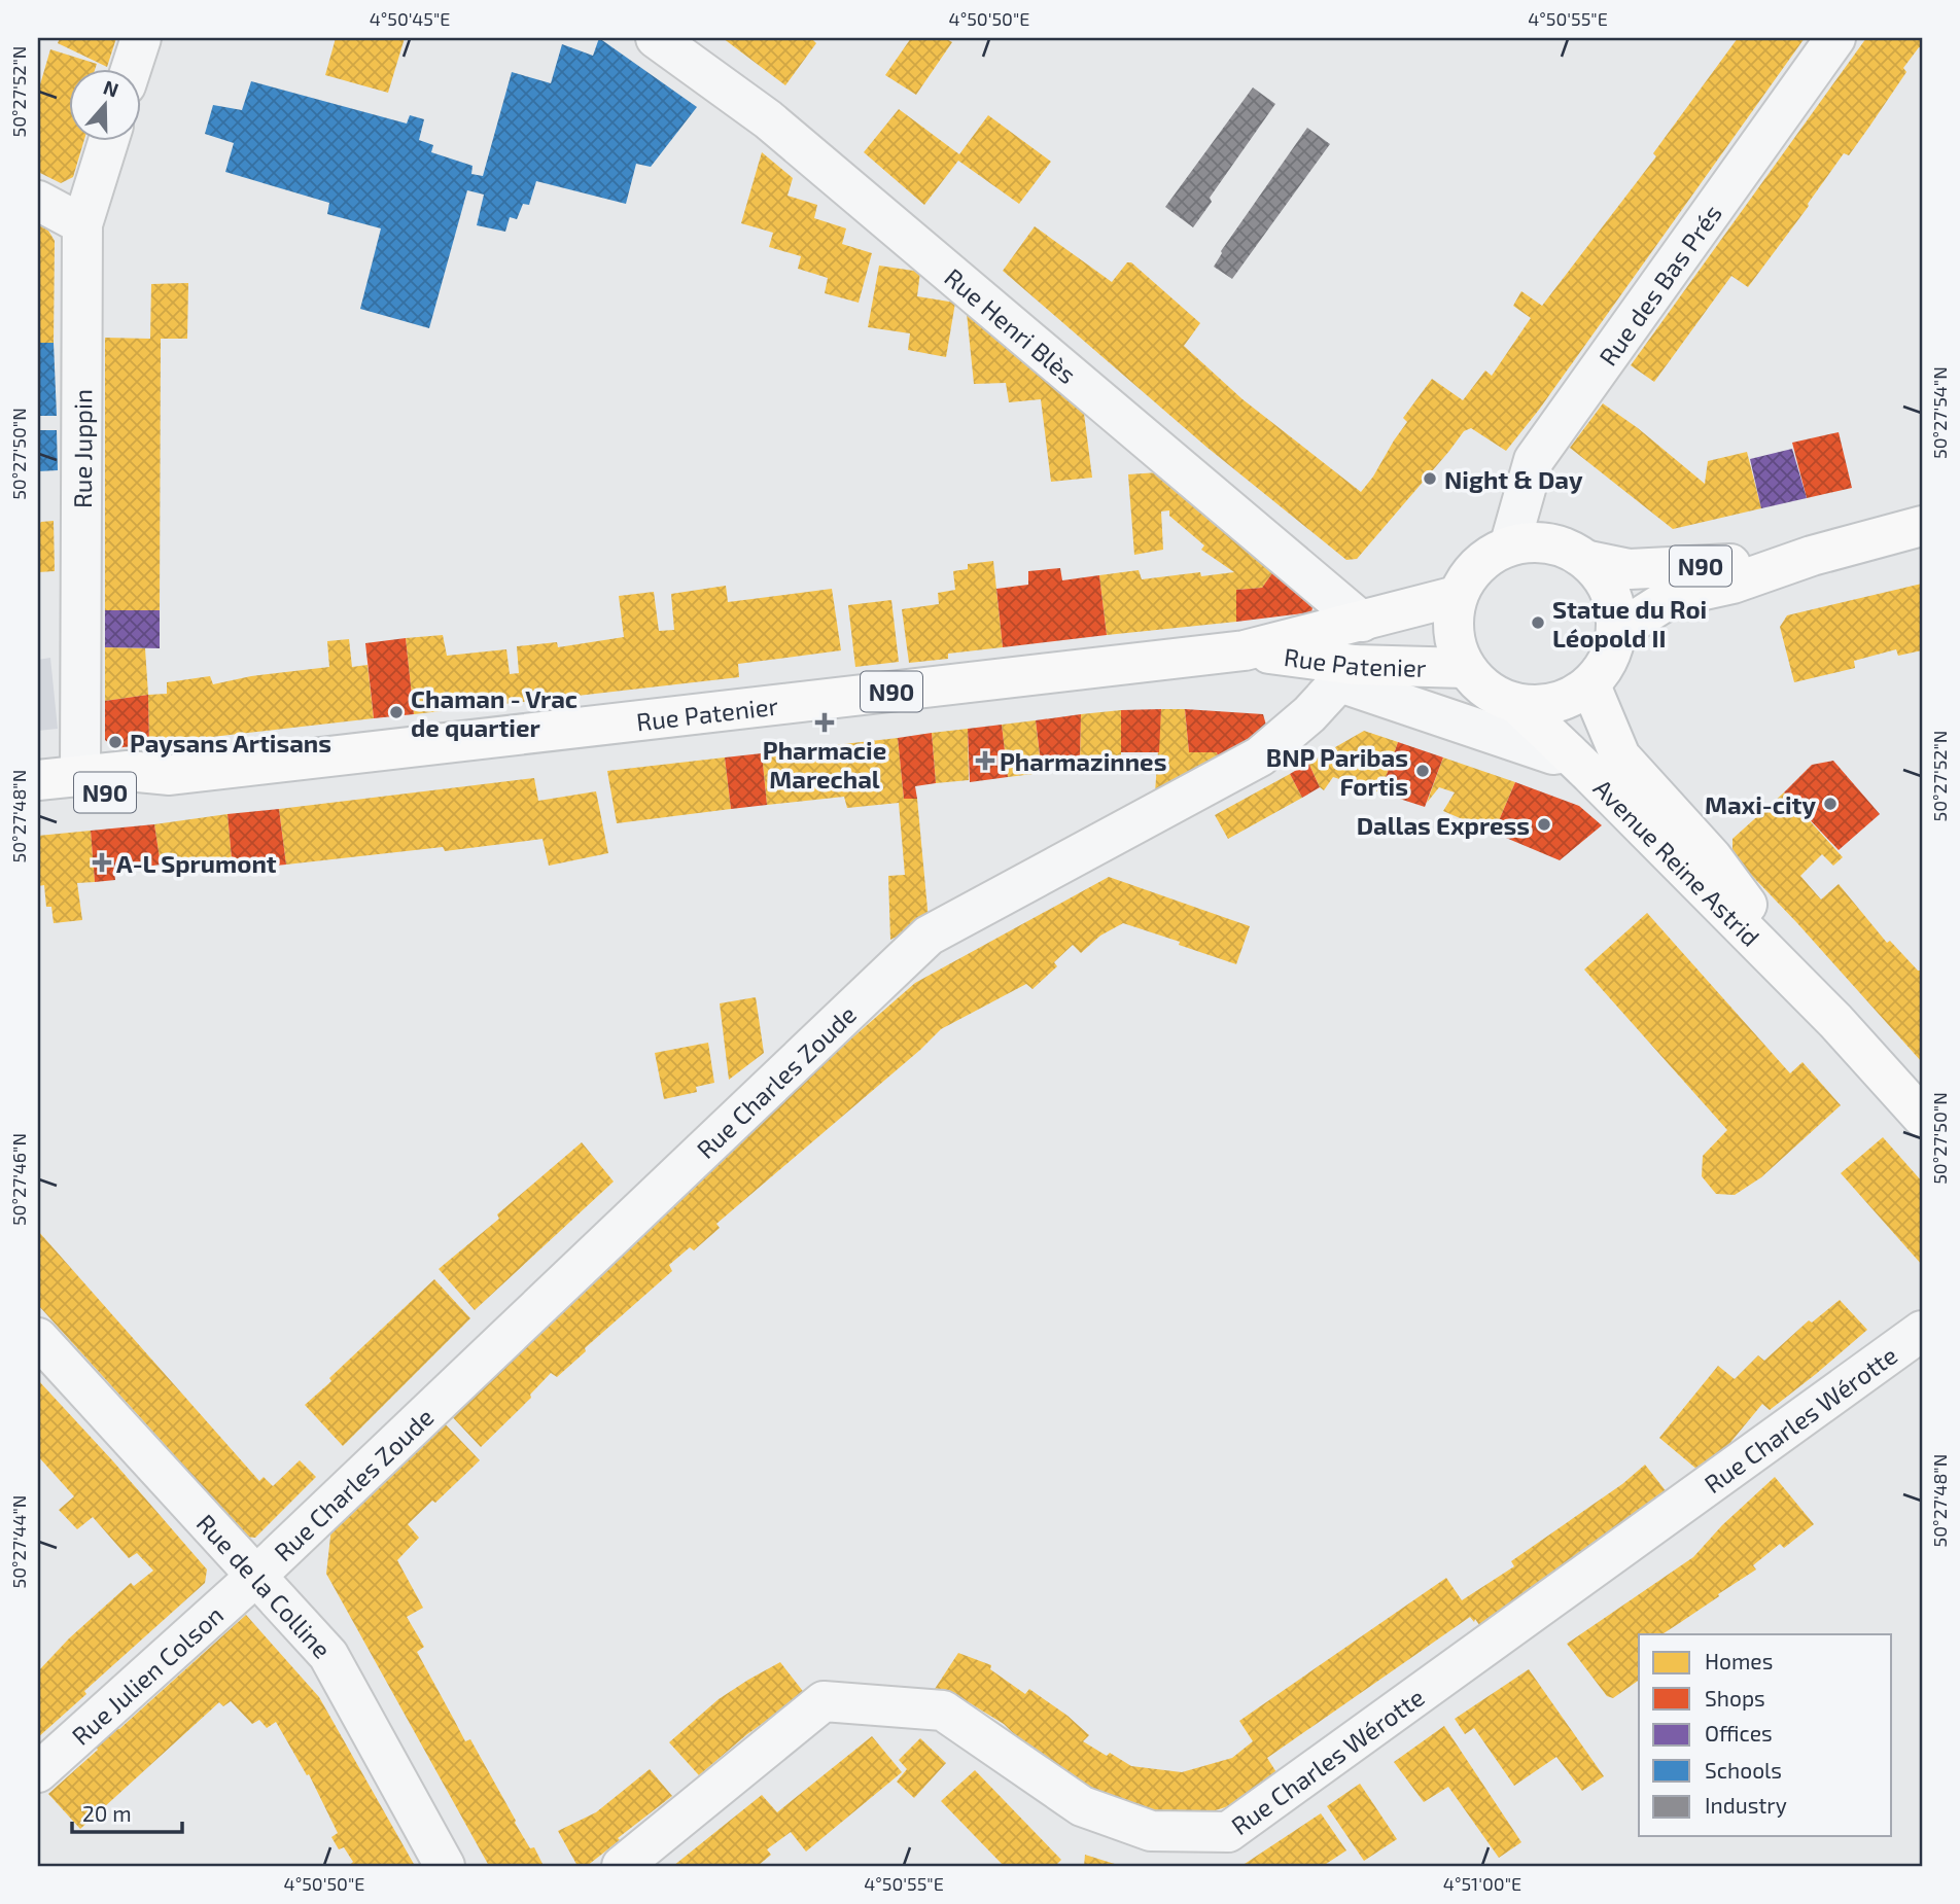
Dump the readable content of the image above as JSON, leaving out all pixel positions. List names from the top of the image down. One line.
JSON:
{"streets":{"main road":["N90","Rue Patenier","Avenue Reine Astrid"],"street":["Rue des Bas Prés","Rue Henri Blès","Rue Juppin","Rue Charles Zoude","Rue Charles Wérotte","Rue de la Colline","Rue Julien Colson"]},"crossings":[["Rue des Bas Prés","N90"],["Rue des Bas Prés","Rue Patenier"],["Rue des Bas Prés","Avenue Reine Astrid"],["Rue Henri Blès","Rue Patenier"],["Rue Juppin","Rue Patenier"],["N90","Rue Patenier"],["N90","Avenue Reine Astrid"],["Rue Patenier","Avenue Reine Astrid"],["Rue Patenier","Rue Charles Zoude"],["Rue Charles Zoude","Rue de la Colline"],["Rue Charles Zoude","Rue Julien Colson"],["Rue de la Colline","Rue Julien Colson"]],"places":{"other":["Night & Day","Statue du Roi Léopold II","Chaman - Vrac de quartier","Paysans Artisans","BNP Paribas Fortis","Maxi-city","Dallas Express"],"health":["Pharmacie Marechal","Pharmazinnes","A-L Sprumont"]},"legend":["Homes","Shops","Offices","Schools","Industry"],"scale_bar":"20 m","north":"top","coordinates":["4°50'45\"E","4°50'50\"E","4°50'55\"E","50°27'52\"N","50°27'54\"N","50°27'50\"N","50°27'48\"N","50°27'46\"N","50°27'44\"N","4°51'00\"E"]}
